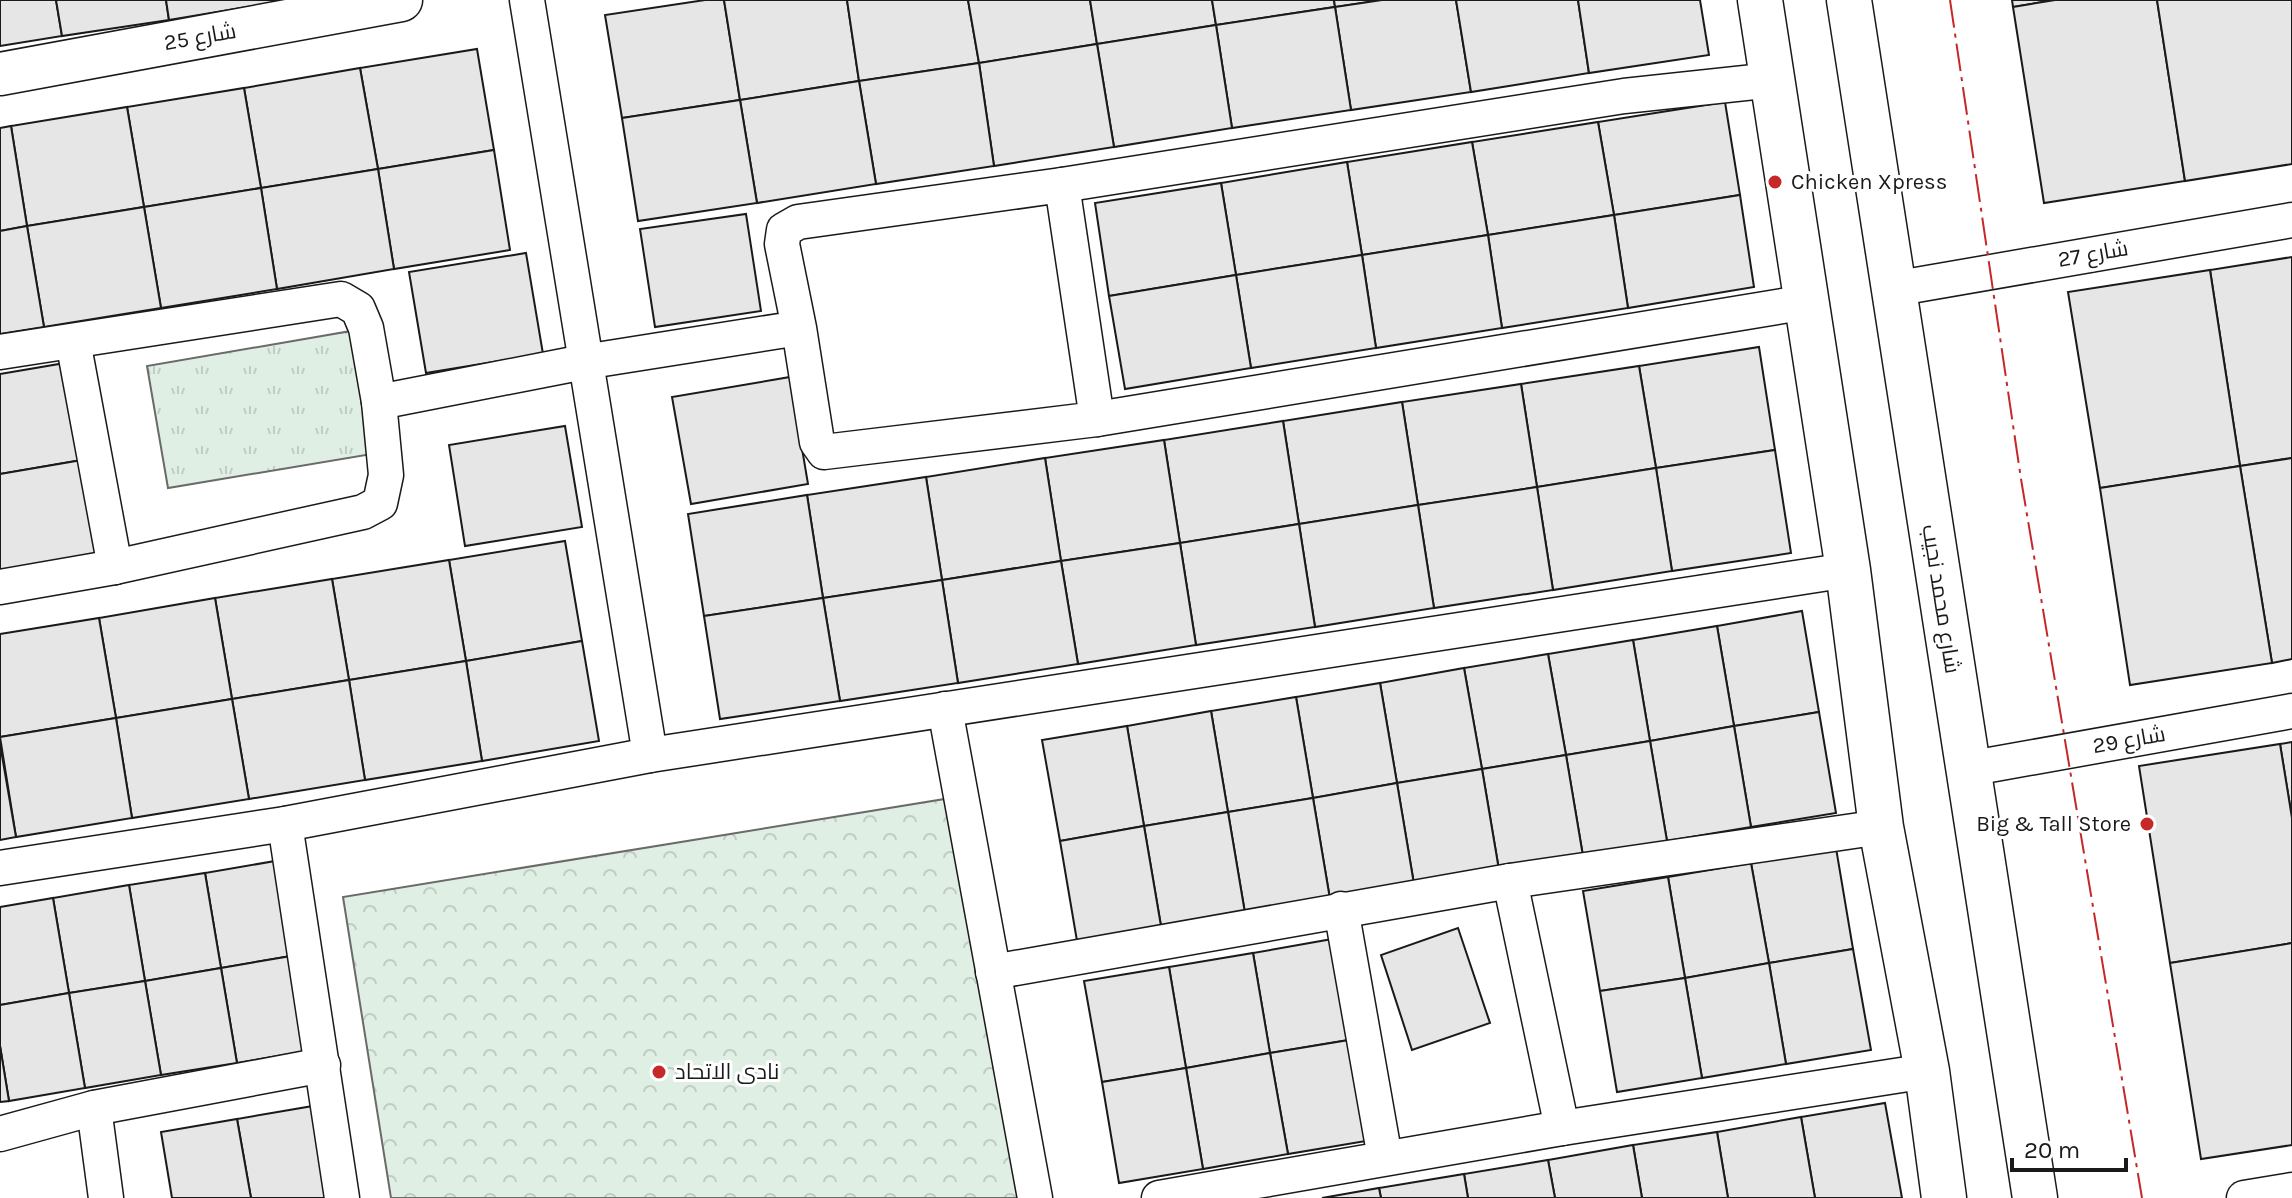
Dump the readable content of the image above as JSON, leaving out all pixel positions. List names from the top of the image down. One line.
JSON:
{"streets":{"main road":["شارع محمد نجيب"],"street":["شارع 25","شارع 27","شارع 29"]},"crossings":[["شارع 27","شارع محمد نجيب"],["شارع محمد نجيب","شارع 29"]],"places":["Chicken Xpress","Big & Tall Store","نادى الاتحاد"],"scale_bar":"20 m"}
